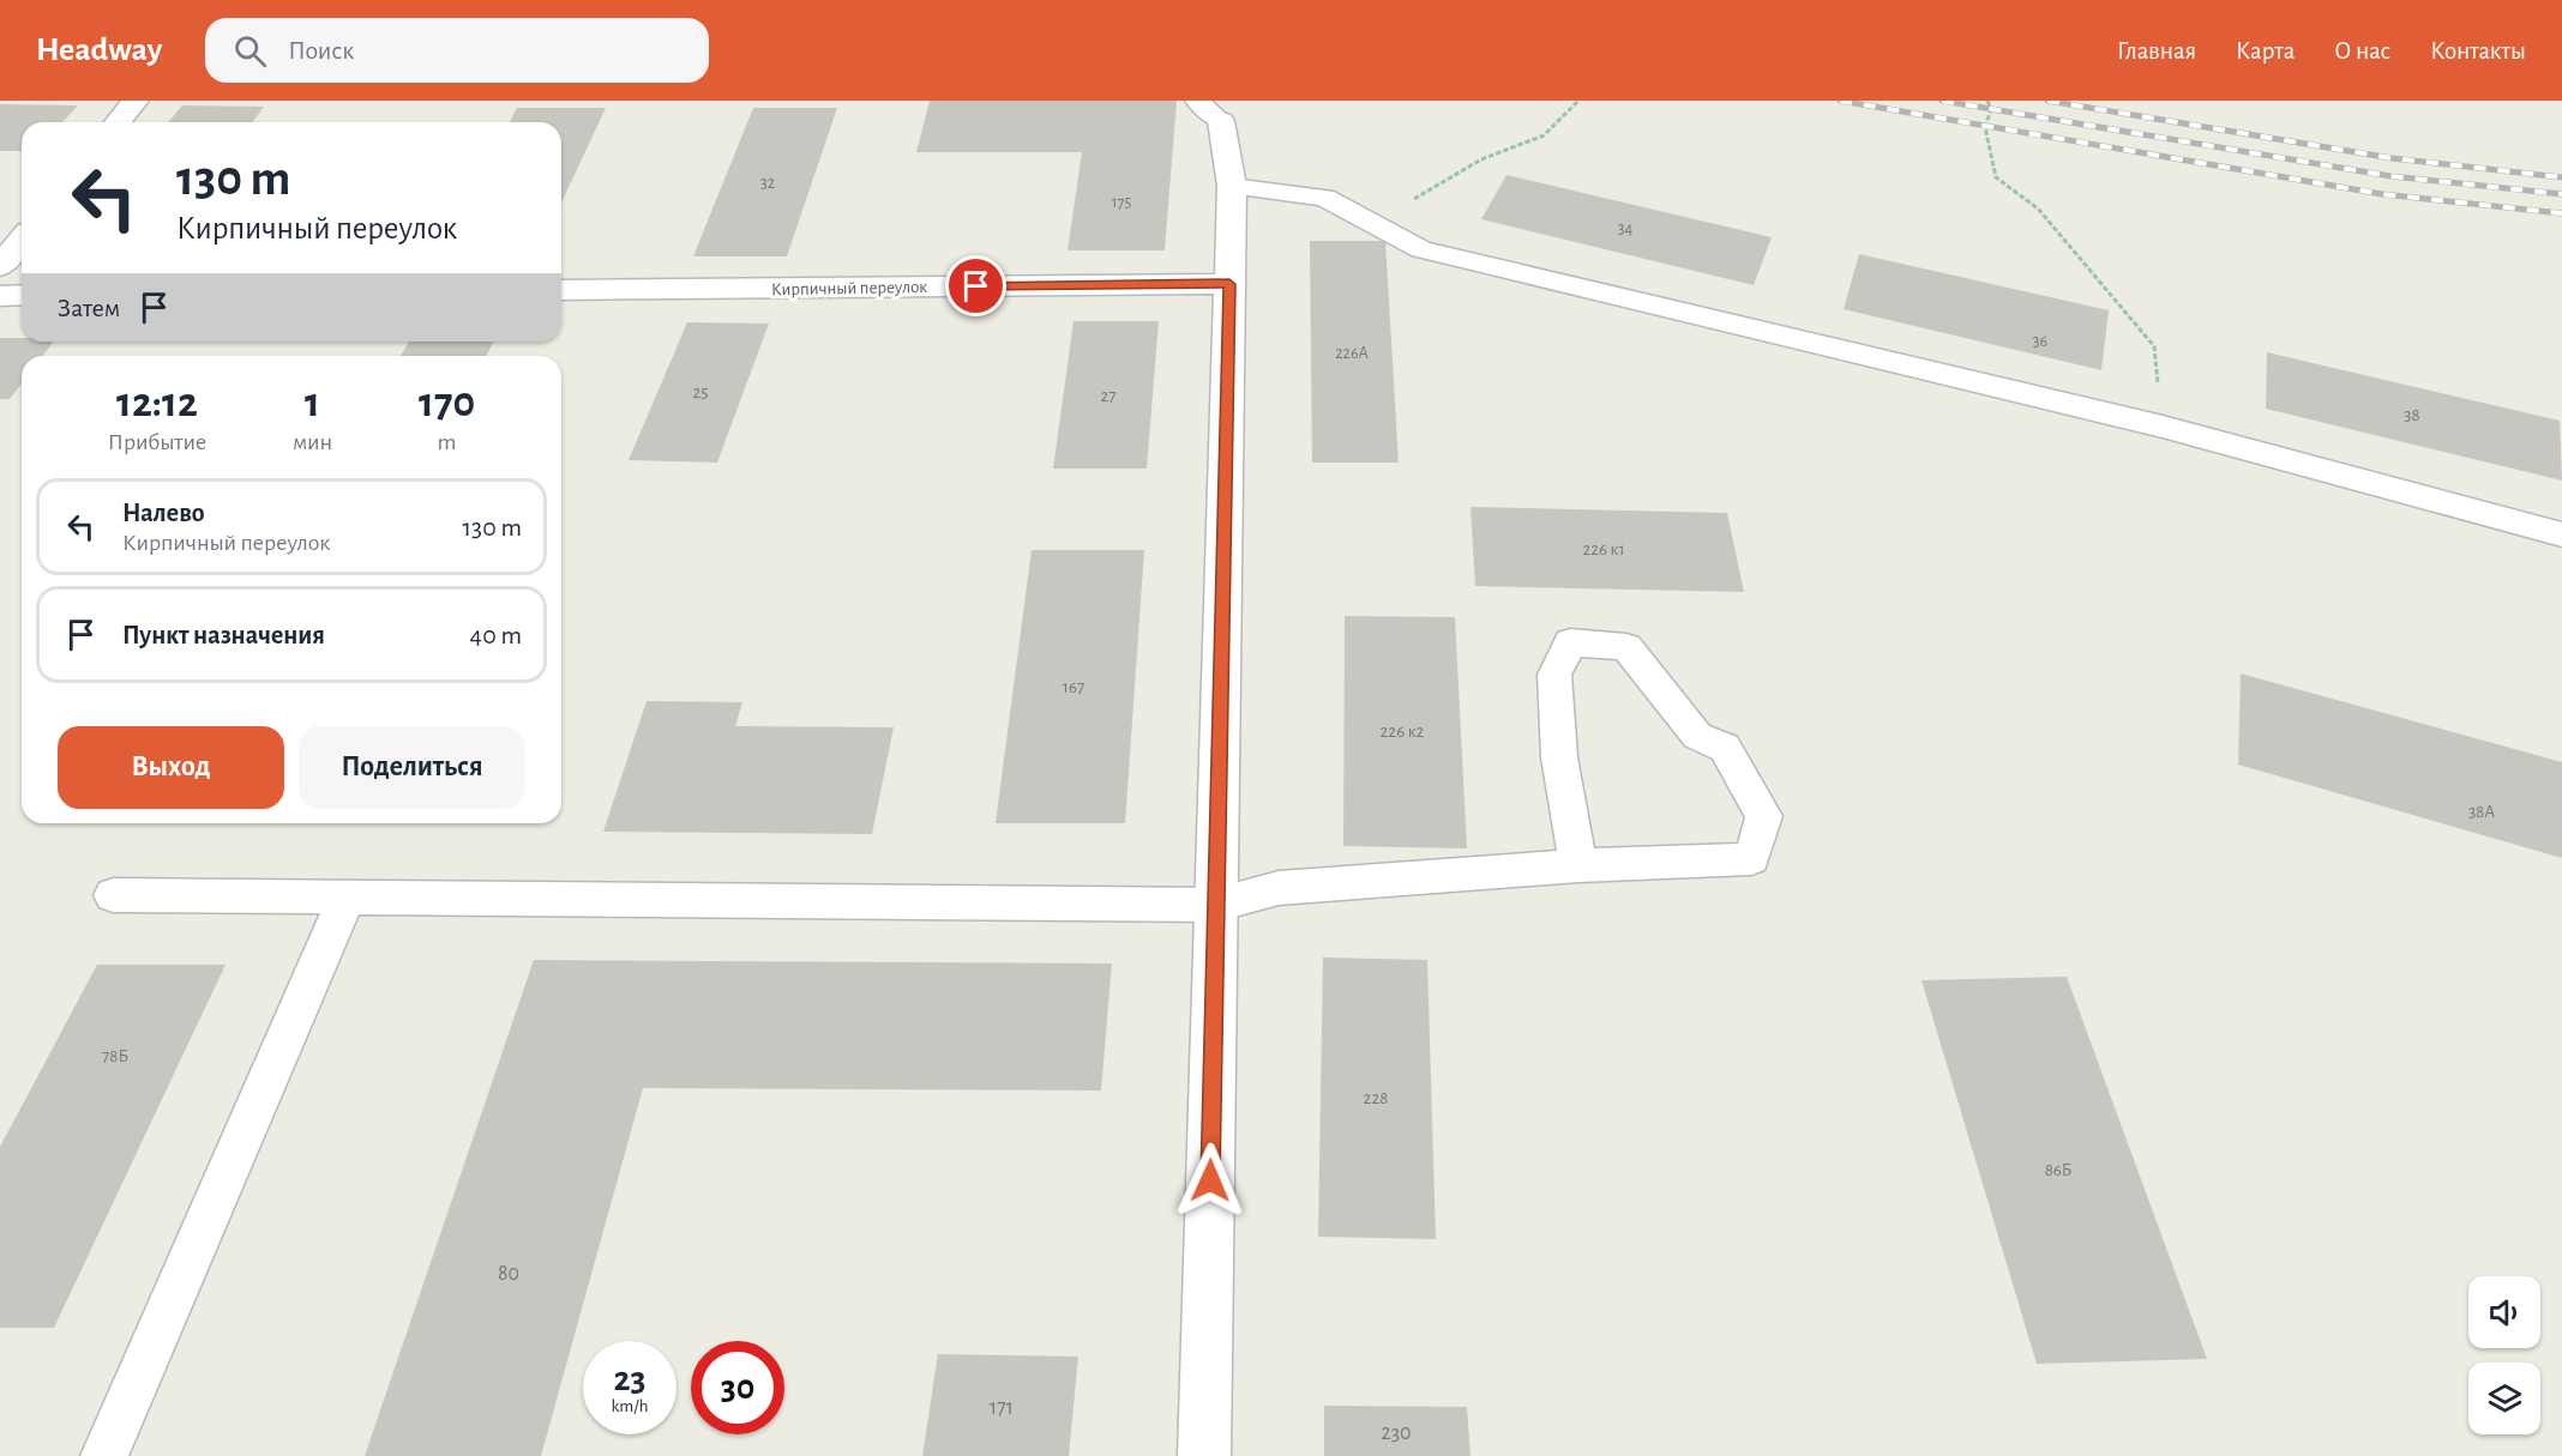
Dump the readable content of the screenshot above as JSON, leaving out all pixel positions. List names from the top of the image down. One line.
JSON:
{"streets":{"street":["Кирпичный переулок"]},"house_numbers":["32","175","34","36","226А","25","27","38","226 к1","167","226 к2","38А","78Б","228","86Б","80","171","230"],"page":{"header":"Headway","search":"Поиск","nav":["Главная","Карта","О нас","Контакты"],"turn":["130 m","Кирпичный переулок"],"then":"Затем","eta":["12:12","Прибытие","1","мин","170","m"],"list":[{"name":"Налево","note":"Кирпичный переулок","value":"130 m"},{"name":"Пункт назначения","value":"40 m"}],"buttons":["Выход","Поделиться"],"speed":"23 km/h","limit":"30"}}
